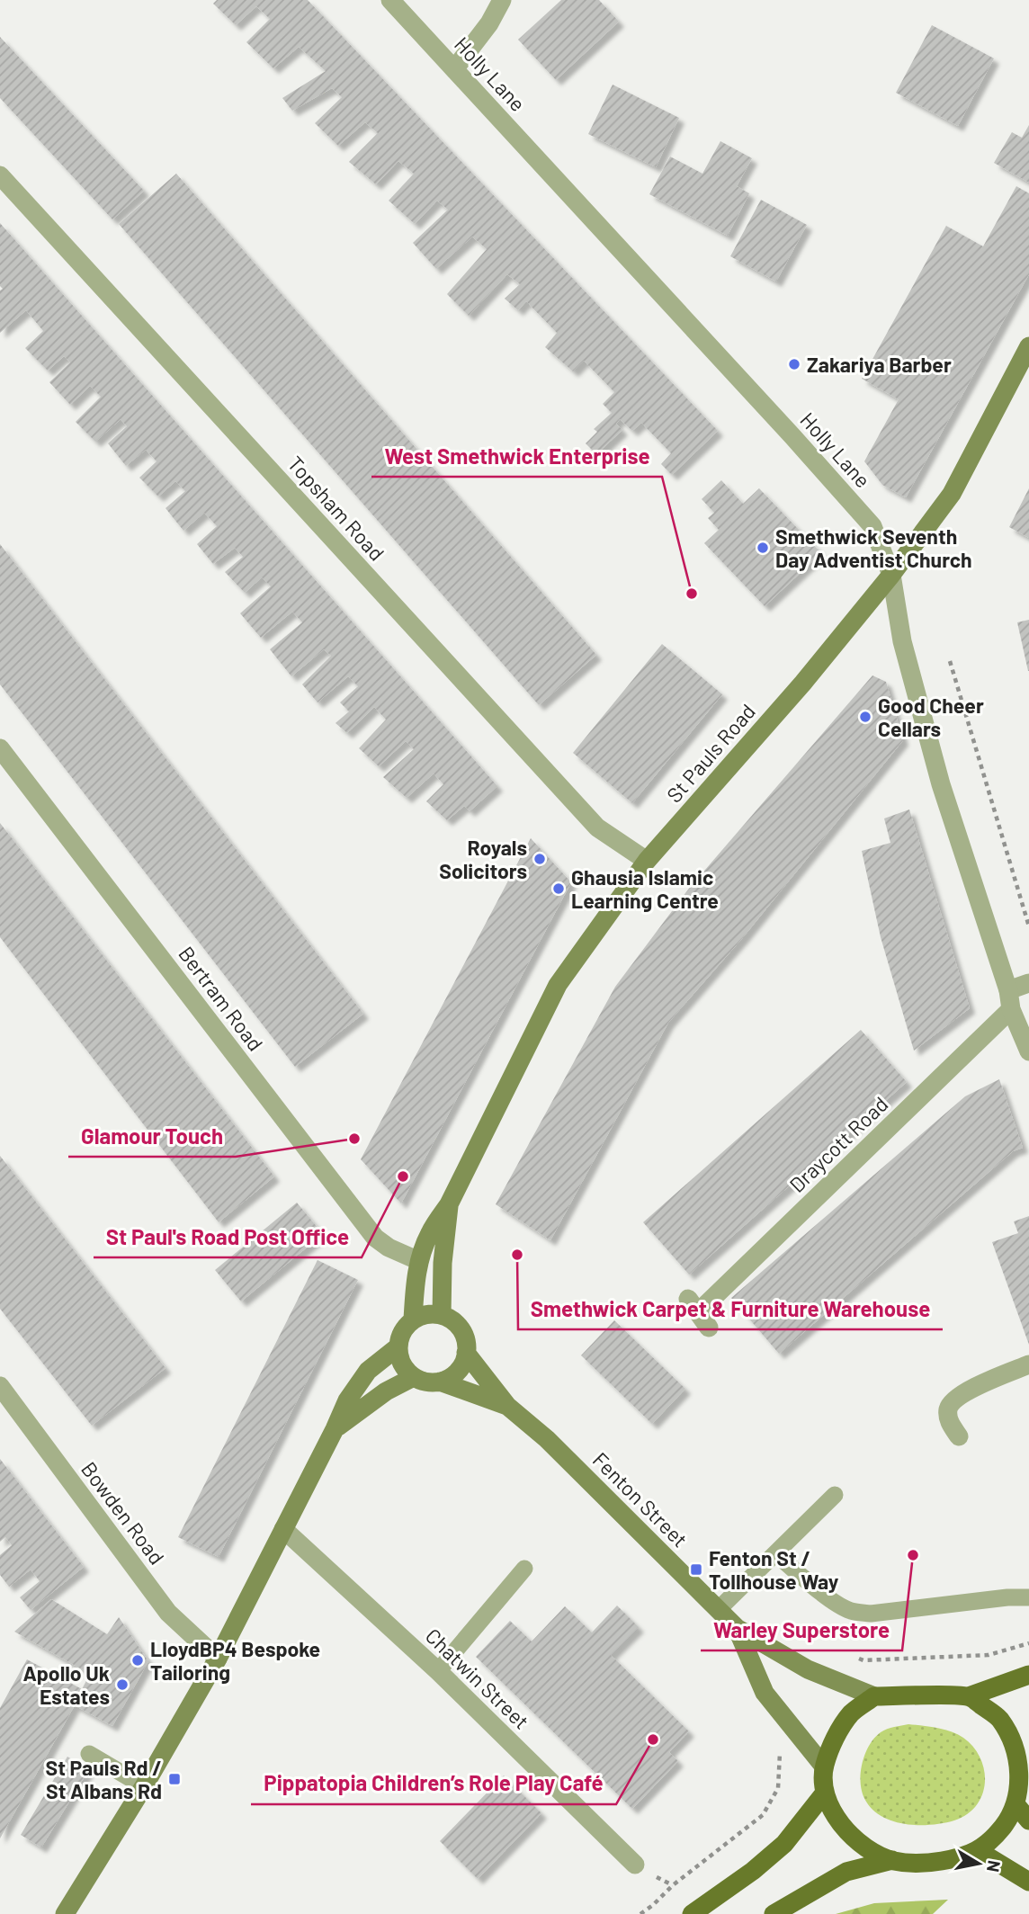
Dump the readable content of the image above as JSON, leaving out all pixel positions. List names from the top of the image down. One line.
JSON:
{"streets":{"main road":["St Pauls Road","Fenton Street"],"street":["Holly Lane","Topsham Road","Bertram Road","Draycott Road","Bowden Road","Chatwin Street"]},"crossings":[["Holly Lane","St Pauls Road"],["Holly Lane","Draycott Road"],["Topsham Road","St Pauls Road"],["St Pauls Road","Bertram Road"],["St Pauls Road","Fenton Street"]],"places":{"other":["Zakariya Barber","Smethwick Seventh Day Adventist Church","West Smethwick Enterprise","Good Cheer Cellars","Royals Solicitors","Ghausia Islamic Learning Centre","Glamour Touch","St Paul's Road Post Office","Smethwick Carpet & Furniture Warehouse","Warley Superstore","LloydBP4 Bespoke Tailoring","Apollo Uk Estates","Pippatopia Children’s Role Play Café"],"transit":["Fenton St / Tollhouse Way","St Pauls Rd / St Albans Rd"]},"north":"right"}
